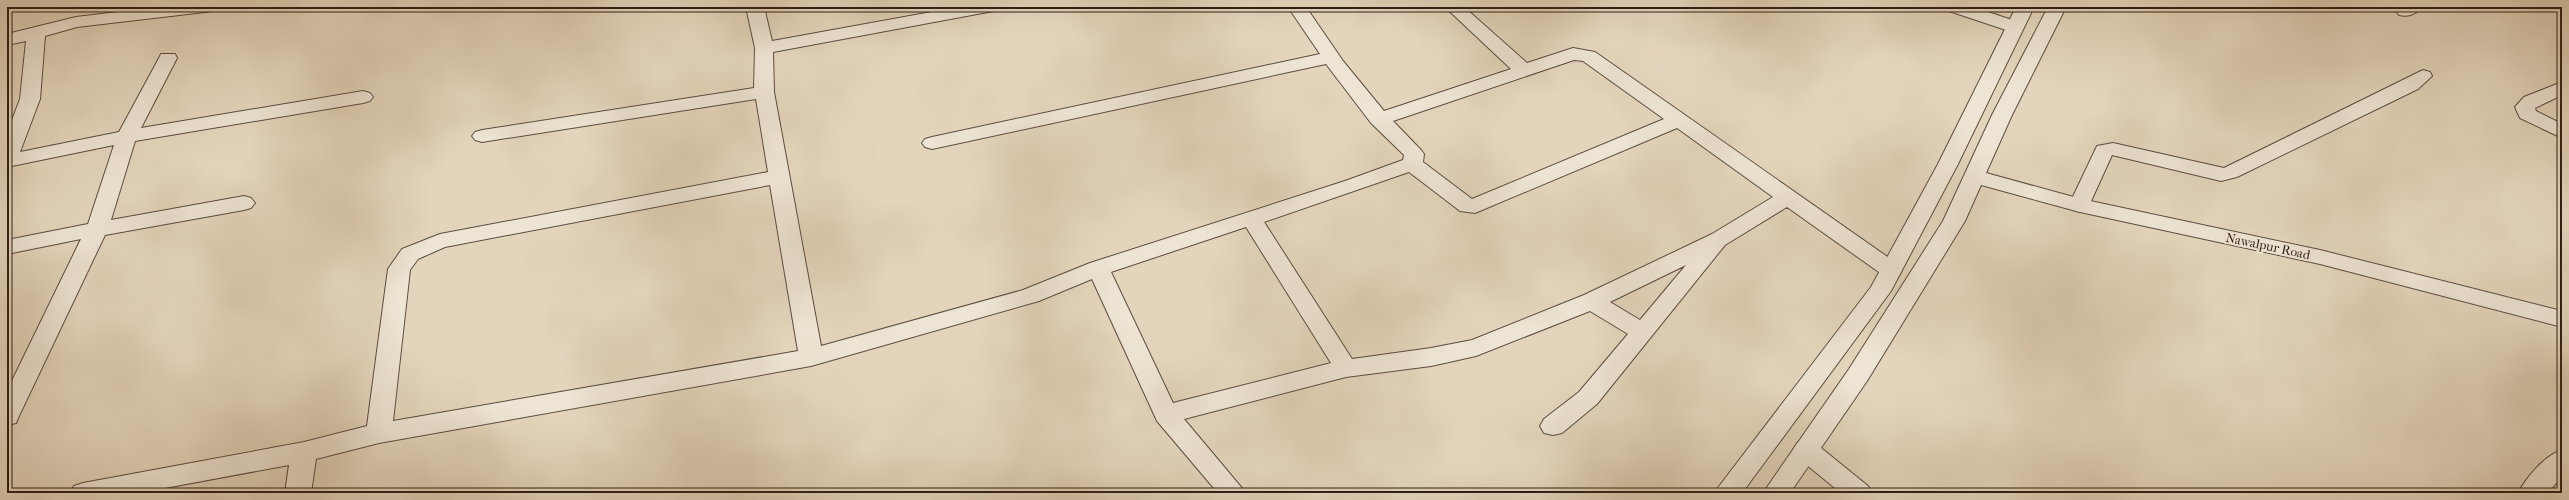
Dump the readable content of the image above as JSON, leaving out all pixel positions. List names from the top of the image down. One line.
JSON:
{"streets":{"street":["Nawalpur Road"]}}
